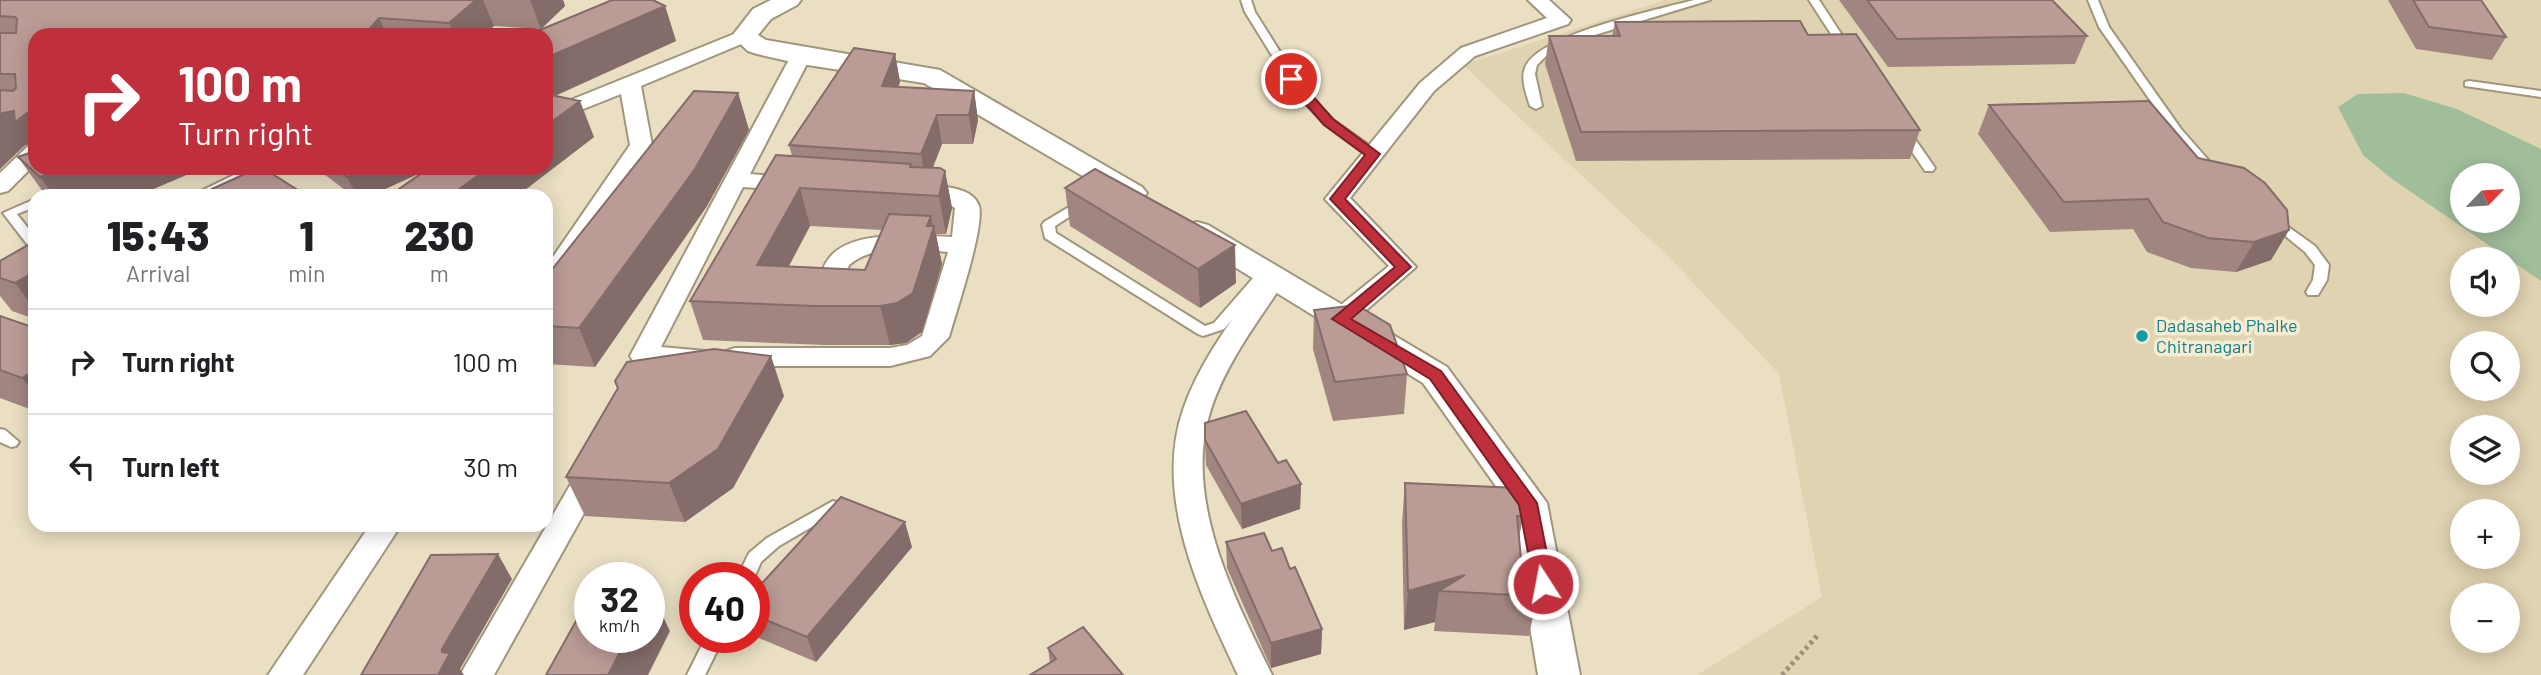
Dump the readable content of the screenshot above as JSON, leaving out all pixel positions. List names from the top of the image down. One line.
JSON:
{"places":["Dadasaheb Phalke Chitranagari"],"north":"top right","page":{"turn":["100 m","Turn right"],"map_buttons":["+","−"],"eta":["15:43","Arrival","1","min","230","m"],"list":[{"name":"Turn right","value":"100 m"},{"name":"Turn left","value":"30 m"}],"speed":"32 km/h","limit":"40"}}
